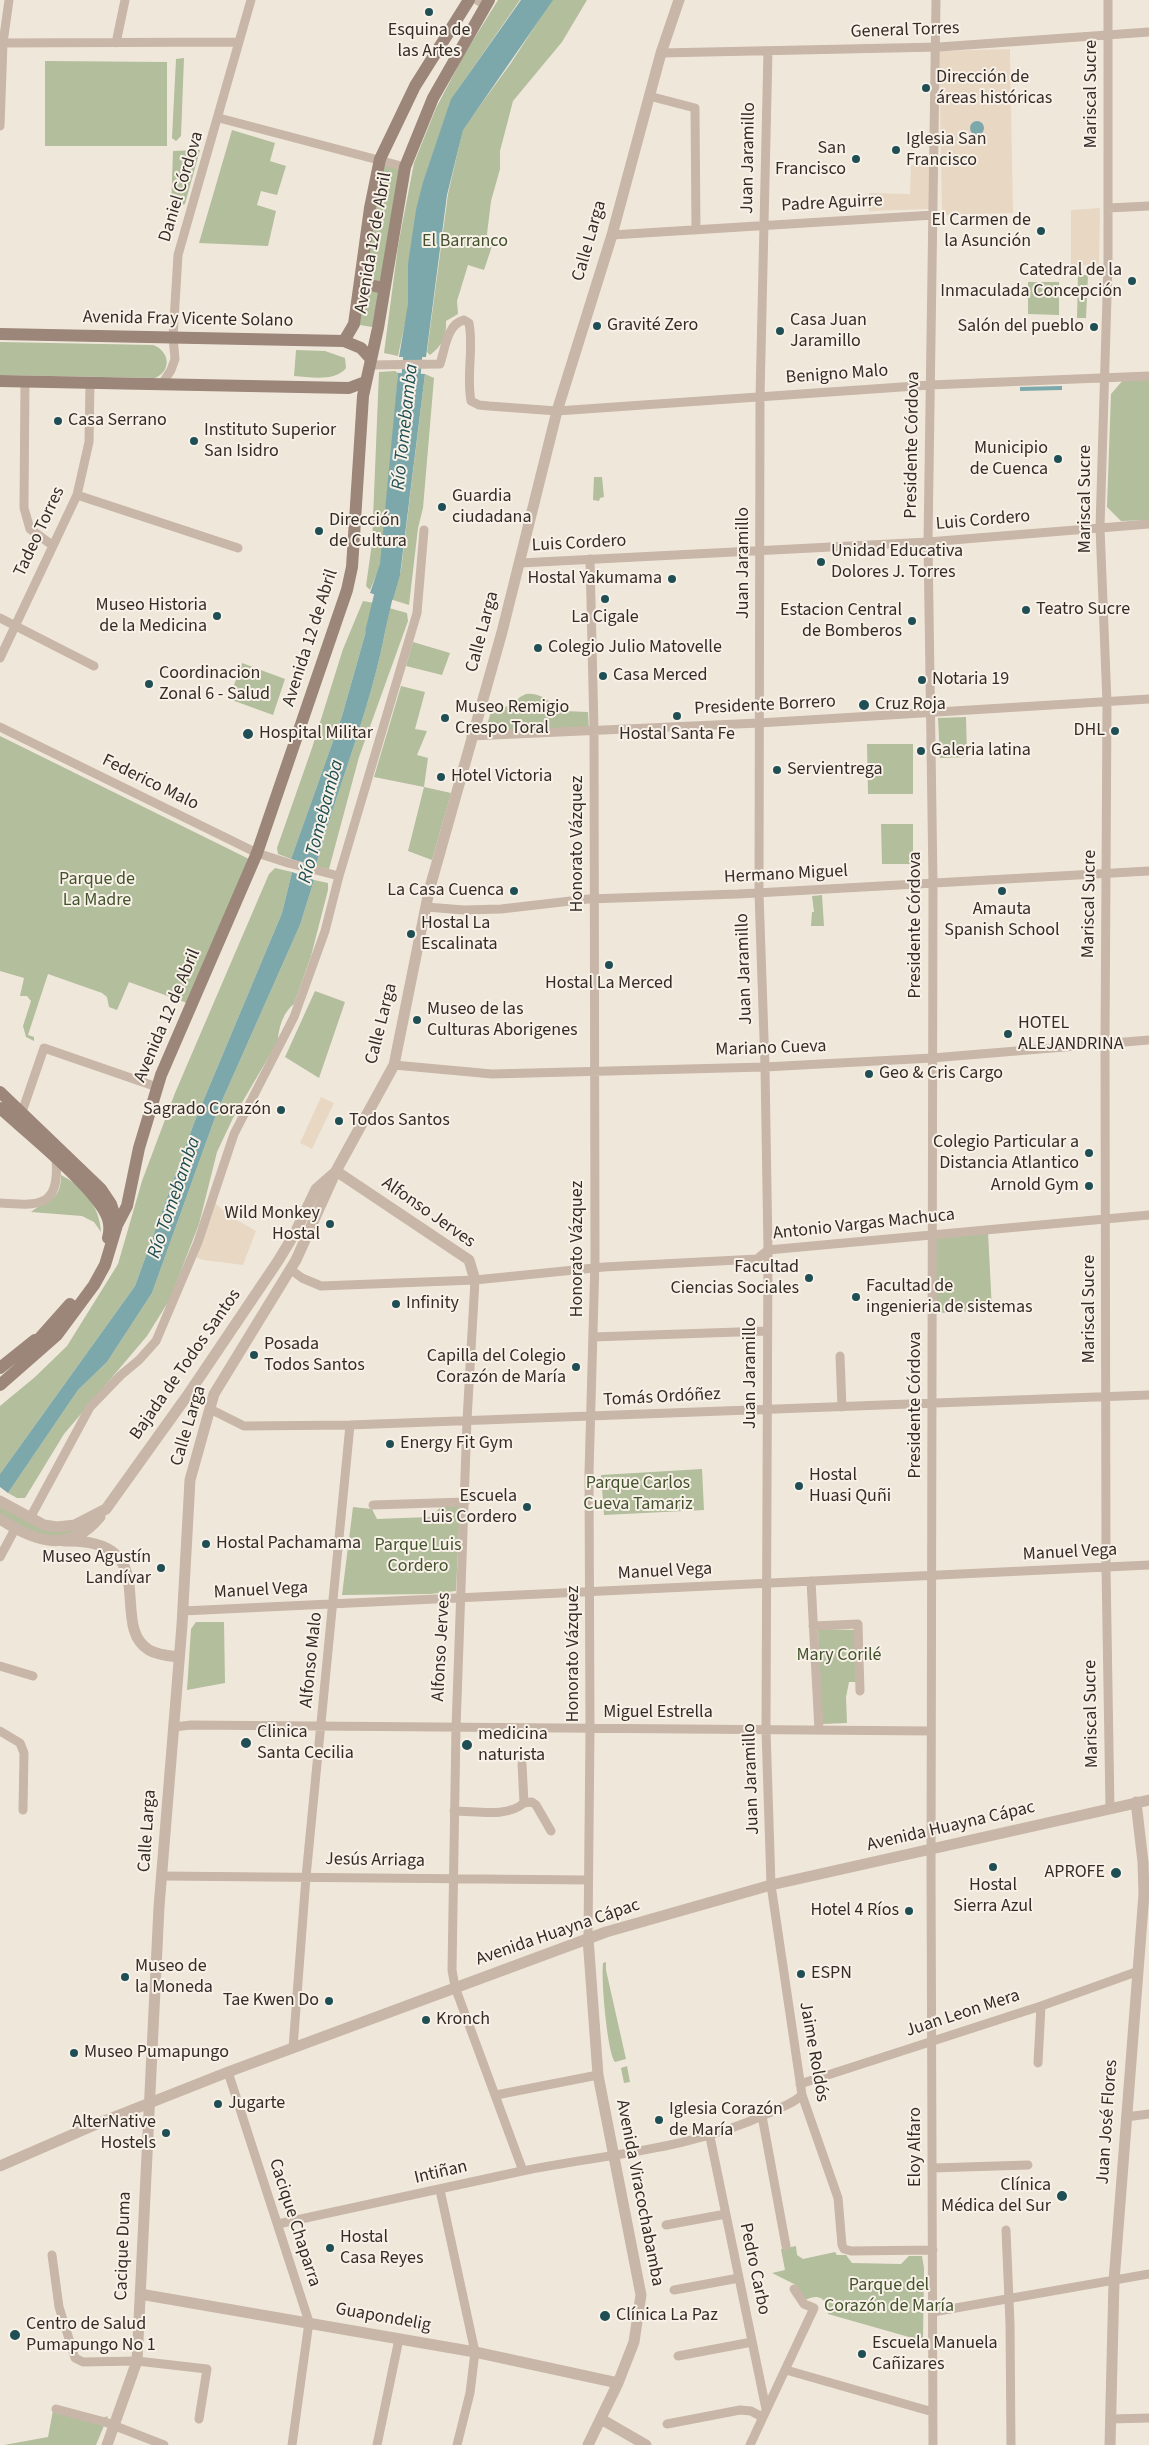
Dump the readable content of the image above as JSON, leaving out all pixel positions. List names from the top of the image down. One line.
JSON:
{"streets":{"main road":["Avenida 12 de Abril","Avenida Fray Vicente Solano"],"street":["General Torres","Mariscal Sucre","Juan Jaramillo","Daniel Córdova","Padre Aguirre","Calle Larga","Benigno Malo","Presidente Córdova","Luis Cordero","Tadeo Torres","Presidente Borrero","Federico Malo","Honorato Vázquez","Hermano Miguel","Mariano Cueva","Alfonso Jerves","Antonio Vargas Machuca","Bajada de Todos Santos","Tomás Ordóñez","Manuel Vega","Alfonso Malo","Miguel Estrella","Avenida Huayna Cápac","Jesús Arriaga","Juan Leon Mera","Jaime Roldós","Juan José Flores","Eloy Alfaro","Intiñan","Avenida Viracochabamba","Cacique Chaparra","Cacique Duma","Pedro Carbo","Guapondelig"]},"crossings":[["General Torres","Mariscal Sucre"],["General Torres","Juan Jaramillo"],["General Torres","Calle Larga"],["General Torres","Presidente Córdova"],["Mariscal Sucre","Benigno Malo"],["Mariscal Sucre","Luis Cordero"],["Mariscal Sucre","Presidente Borrero"],["Mariscal Sucre","Hermano Miguel"],["Mariscal Sucre","Mariano Cueva"],["Mariscal Sucre","Antonio Vargas Machuca"],["Mariscal Sucre","Tomás Ordóñez"],["Mariscal Sucre","Manuel Vega"],["Mariscal Sucre","Avenida Huayna Cápac"],["Juan Jaramillo","Padre Aguirre"],["Juan Jaramillo","Benigno Malo"],["Juan Jaramillo","Luis Cordero"],["Juan Jaramillo","Presidente Borrero"],["Juan Jaramillo","Hermano Miguel"],["Juan Jaramillo","Mariano Cueva"],["Juan Jaramillo","Antonio Vargas Machuca"],["Juan Jaramillo","Tomás Ordóñez"],["Juan Jaramillo","Manuel Vega"],["Juan Jaramillo","Miguel Estrella"],["Juan Jaramillo","Avenida Huayna Cápac"],["Juan Jaramillo","Jaime Roldós"],["Daniel Córdova","Avenida Fray Vicente Solano"],["Padre Aguirre","Calle Larga"],["Padre Aguirre","Presidente Córdova"],["Calle Larga","Benigno Malo"],["Calle Larga","Luis Cordero"],["Calle Larga","Presidente Borrero"],["Calle Larga","Hermano Miguel"],["Calle Larga","Mariano Cueva"],["Calle Larga","Alfonso Jerves"],["Calle Larga","Antonio Vargas Machuca"],["Calle Larga","Bajada de Todos Santos"],["Calle Larga","Tomás Ordóñez"],["Calle Larga","Manuel Vega"],["Calle Larga","Miguel Estrella"],["Calle Larga","Avenida Huayna Cápac"],["Calle Larga","Jesús Arriaga"],["Calle Larga","Cacique Duma"],["Avenida 12 de Abril","Avenida Fray Vicente Solano"],["Avenida 12 de Abril","Benigno Malo"],["Avenida 12 de Abril","Federico Malo"],["Avenida Fray Vicente Solano","Benigno Malo"],["Benigno Malo","Presidente Córdova"],["Presidente Córdova","Luis Cordero"],["Presidente Córdova","Presidente Borrero"],["Presidente Córdova","Hermano Miguel"],["Presidente Córdova","Mariano Cueva"],["Presidente Córdova","Antonio Vargas Machuca"],["Presidente Córdova","Tomás Ordóñez"],["Presidente Córdova","Manuel Vega"],["Presidente Córdova","Miguel Estrella"],["Presidente Córdova","Avenida Huayna Cápac"],["Presidente Córdova","Eloy Alfaro"],["Luis Cordero","Honorato Vázquez"],["Presidente Borrero","Honorato Vázquez"],["Honorato Vázquez","Hermano Miguel"],["Honorato Vázquez","Mariano Cueva"],["Honorato Vázquez","Antonio Vargas Machuca"],["Honorato Vázquez","Tomás Ordóñez"],["Honorato Vázquez","Manuel Vega"],["Honorato Vázquez","Miguel Estrella"],["Honorato Vázquez","Avenida Huayna Cápac"],["Honorato Vázquez","Jesús Arriaga"],["Honorato Vázquez","Avenida Viracochabamba"],["Alfonso Jerves","Antonio Vargas Machuca"],["Alfonso Jerves","Bajada de Todos Santos"],["Alfonso Jerves","Tomás Ordóñez"],["Alfonso Jerves","Manuel Vega"],["Alfonso Jerves","Miguel Estrella"],["Alfonso Jerves","Avenida Huayna Cápac"],["Alfonso Jerves","Jesús Arriaga"],["Alfonso Jerves","Intiñan"],["Tomás Ordóñez","Alfonso Malo"],["Manuel Vega","Alfonso Malo"],["Alfonso Malo","Miguel Estrella"],["Alfonso Malo","Avenida Huayna Cápac"],["Alfonso Malo","Jesús Arriaga"],["Avenida Huayna Cápac","Jaime Roldós"],["Avenida Huayna Cápac","Juan José Flores"],["Avenida Huayna Cápac","Eloy Alfaro"],["Avenida Huayna Cápac","Avenida Viracochabamba"],["Avenida Huayna Cápac","Cacique Chaparra"],["Avenida Huayna Cápac","Cacique Duma"],["Juan Leon Mera","Jaime Roldós"],["Juan Leon Mera","Juan José Flores"],["Juan Leon Mera","Eloy Alfaro"],["Jaime Roldós","Eloy Alfaro"],["Intiñan","Avenida Viracochabamba"],["Intiñan","Cacique Chaparra"],["Avenida Viracochabamba","Guapondelig"],["Cacique Chaparra","Guapondelig"],["Cacique Duma","Guapondelig"]],"water":["Río Tomebamba"],"parks":["El Barranco","Parque de La Madre","Parque Carlos Cueva Tamariz","Parque Luis Cordero","Mary Corilé","Parque del Corazón de María"],"places":["Esquina de las Artes","Dirección de áreas históricas","Iglesia San Francisco","San Francisco","El Carmen de la Asunción","Catedral de la Inmaculada Concepción","Gravité Zero","Salón del pueblo","Casa Juan Jaramillo","Casa Serrano","Instituto Superior San Isidro","Municipio de Cuenca","Guardia ciudadana","Dirección de Cultura","Unidad Educativa Dolores J. Torres","Hostal Yakumama","La Cigale","Teatro Sucre","Museo Historia de la Medicina","Estacion Central de Bomberos","Colegio Julio Matovelle","Casa Merced","Notaria 19","Coordinacion Zonal 6 - Salud","Cruz Roja","Hostal Santa Fe","Museo Remigio Crespo Toral","DHL","Hospital Militar","Galeria latina","Servientrega","Hotel Victoria","La Casa Cuenca","Amauta Spanish School","Hostal La Escalinata","Hostal La Merced","Museo de las Culturas Aborigenes","HOTEL ALEJANDRINA","Geo & Cris Cargo","Sagrado Corazón","Todos Santos","Colegio Particular a Distancia Atlantico","Arnold Gym","Wild Monkey Hostal","Facultad Ciencias Sociales","Facultad de ingenieria de sistemas","Infinity","Posada Todos Santos","Capilla del Colegio Corazón de María","Energy Fit Gym","Hostal Huasi Quñi","Escuela Luis Cordero","Hostal Pachamama","Museo Agustín Landívar","Clinica Santa Cecilia","medicina naturista","Hostal Sierra Azul","APROFE","Hotel 4 Ríos","ESPN","Museo de la Moneda","Tae Kwen Do","Kronch","Museo Pumapungo","Jugarte","Iglesia Corazón de María","AlterNative Hostels","Clínica Médica del Sur","Hostal Casa Reyes","Clínica La Paz","Centro de Salud Pumapungo No 1","Escuela Manuela Cañizares"]}
